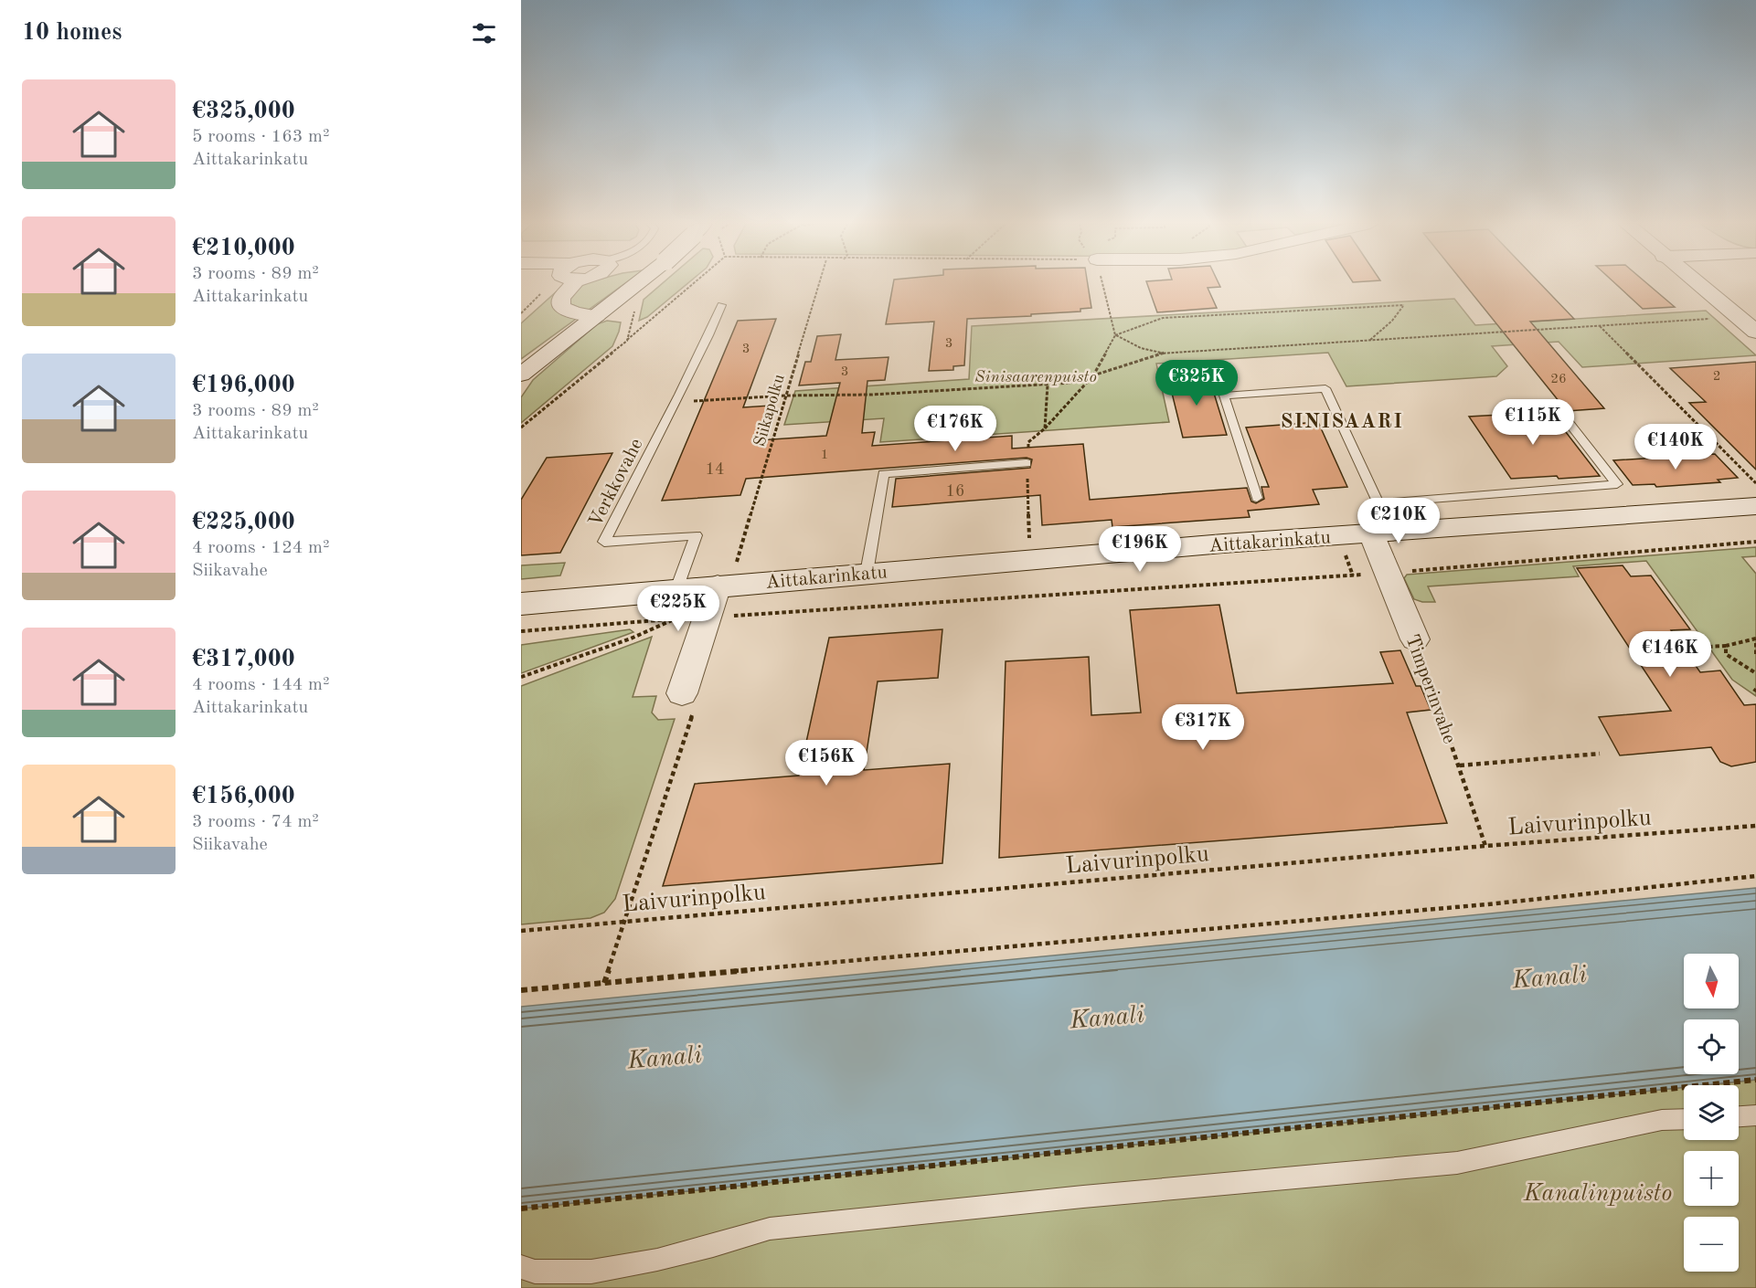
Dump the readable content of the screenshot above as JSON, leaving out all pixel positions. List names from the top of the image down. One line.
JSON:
{"streets":{"main road":["Aittakarinkatu"],"street":["Timperinvahe"],"lane":["Verkkovahe"],"path":["Siikapolku","Laivurinpolku"]},"crossings":[["Siikapolku","Aittakarinkatu"],["Verkkovahe","Aittakarinkatu"],["Aittakarinkatu","Timperinvahe"],["Timperinvahe","Laivurinpolku"]],"districts":["SINISAARI"],"water":["Kanali"],"parks":["Sinisaarenpuisto","Kanalinpuisto"],"house_numbers":["3","3","3","2","26","1","14","16"],"north":"bottom","page":{"heading":"10 homes","list":[{"name":"€325,000","note":"5 rooms · 163 m² · Aittakarinkatu"},{"name":"€210,000","note":"3 rooms · 89 m² · Aittakarinkatu"},{"name":"€196,000","note":"3 rooms · 89 m² · Aittakarinkatu"},{"name":"€225,000","note":"4 rooms · 124 m² · Siikavahe"},{"name":"€317,000","note":"4 rooms · 144 m² · Aittakarinkatu"},{"name":"€156,000","note":"3 rooms · 74 m² · Siikavahe"}],"price":["€325K","€115K","€176K","€140K","€210K","€196K","€225K","€146K","€317K","€156K"],"map_buttons":["+","−"]}}
